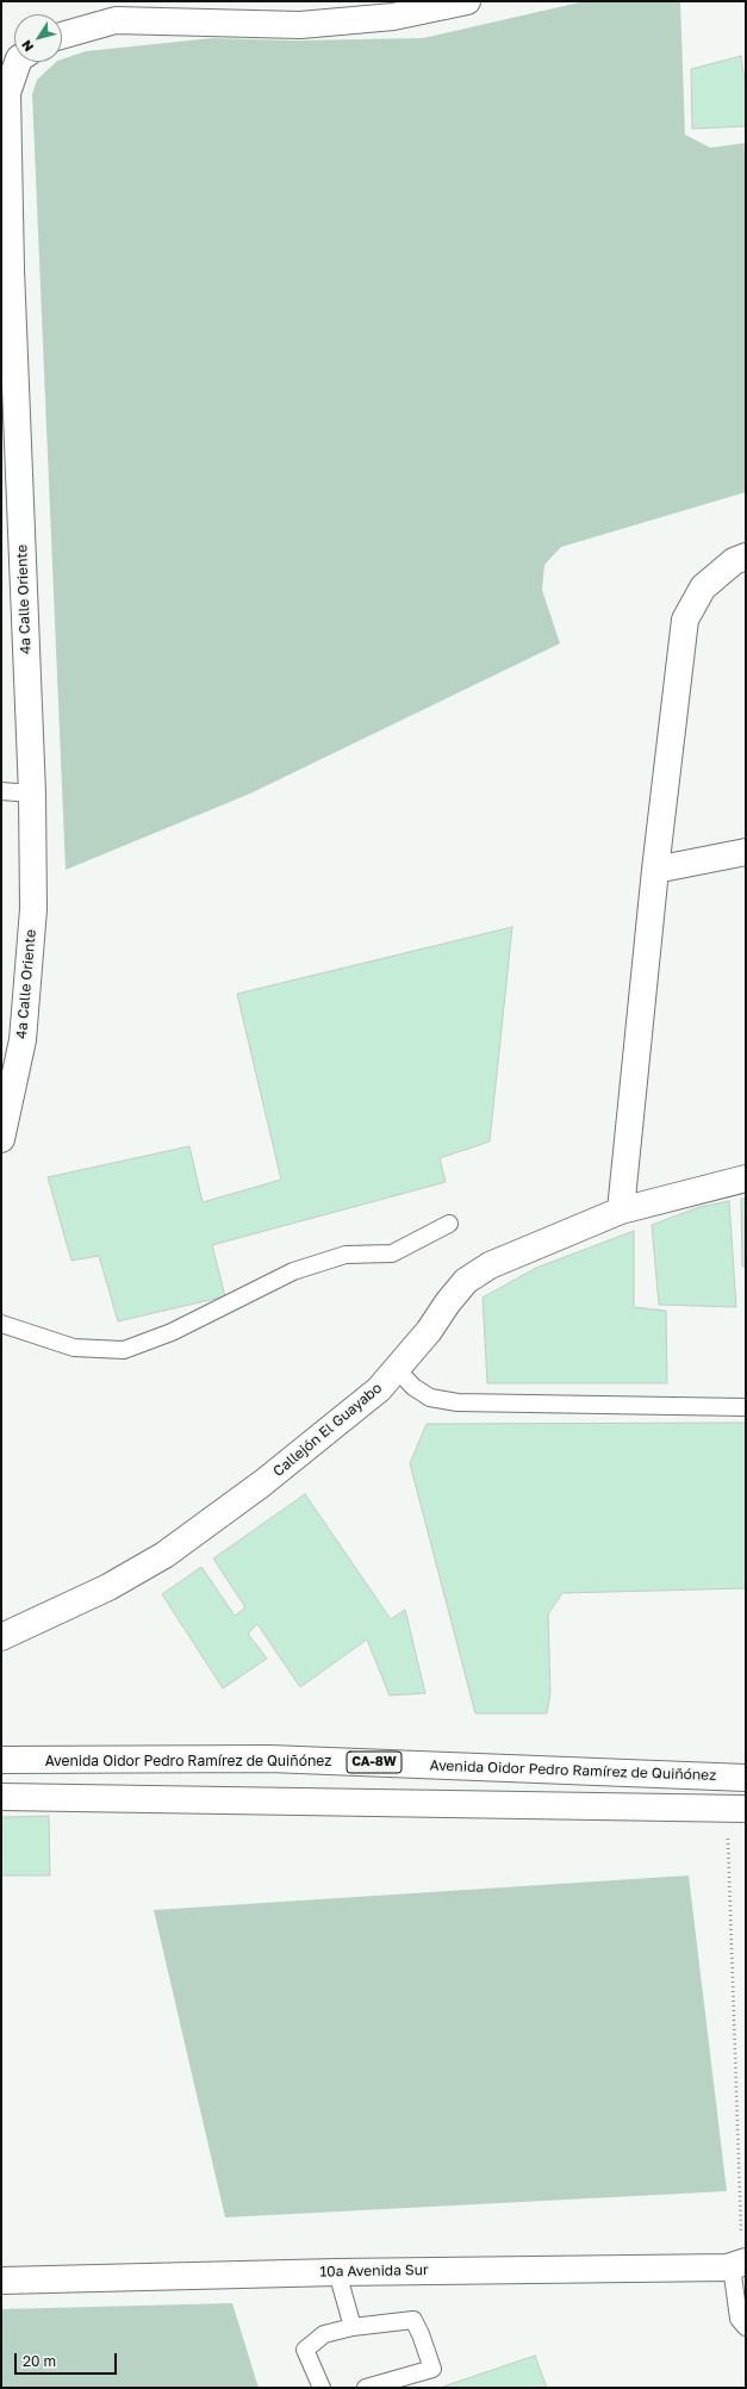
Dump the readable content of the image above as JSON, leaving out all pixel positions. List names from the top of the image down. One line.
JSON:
{"streets":{"street":["4a Calle Oriente","Callejón El Guayabo","Avenida Oidor Pedro Ramírez de Quiñónez","CA-8W","10a Avenida Sur"]},"scale_bar":"20 m","north":"bottom left"}
